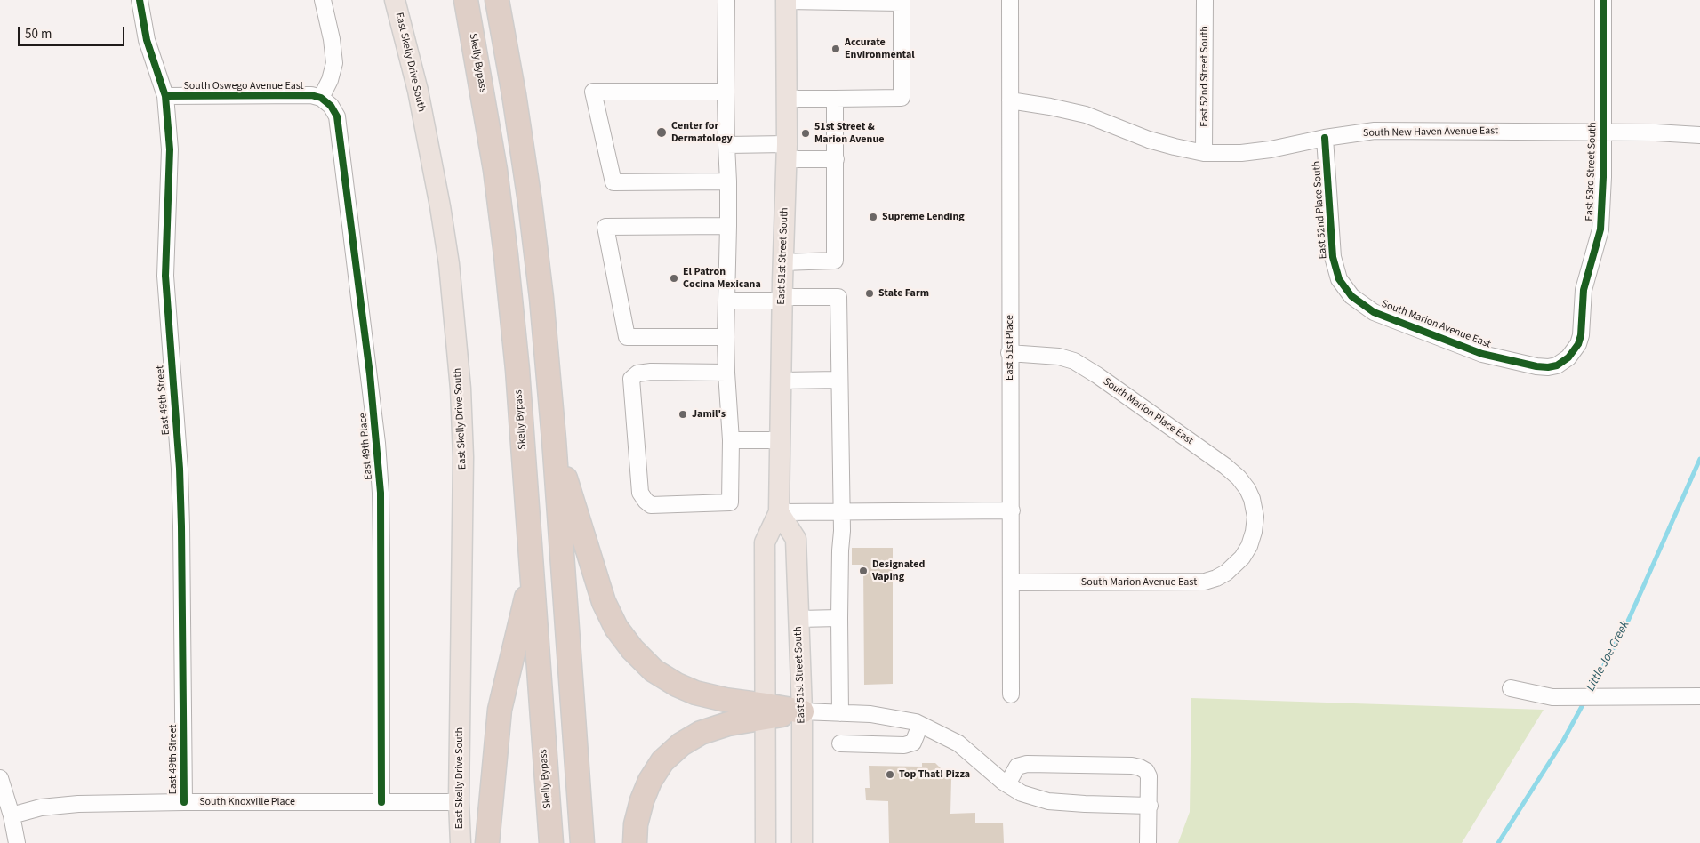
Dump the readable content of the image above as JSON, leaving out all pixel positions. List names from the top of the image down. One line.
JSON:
{"streets":{"highway":["Skelly Bypass"],"main road":["East Skelly Drive South","East 51st Street South"],"street":["East 52nd Street South","South Oswego Avenue East","South New Haven Avenue East","East 53rd Street South","East 52nd Place South","South Marion Avenue East","East 51st Place","East 49th Street","South Marion Place East","East 49th Place","South Knoxville Place"]},"crossings":[["East Skelly Drive South","South Knoxville Place"],["East 52nd Street South","South New Haven Avenue East"],["South Oswego Avenue East","East 49th Street"],["South Oswego Avenue East","East 49th Place"],["South New Haven Avenue East","East 53rd Street South"],["South New Haven Avenue East","East 52nd Place South"],["South New Haven Avenue East","East 51st Place"],["East 53rd Street South","South Marion Avenue East"],["East 52nd Place South","South Marion Avenue East"],["South Marion Avenue East","East 51st Place"],["South Marion Avenue East","South Marion Place East"],["East 51st Place","South Marion Place East"],["East 49th Street","South Knoxville Place"],["East 49th Place","South Knoxville Place"]],"water":["Little Joe Creek"],"places":["Accurate Environmental","Center for Dermatology","51st Street & Marion Avenue","Supreme Lending","El Patron Cocina Mexicana","State Farm","Jamil's","Designated Vaping","Top That! Pizza"],"scale_bar":"50 m"}
